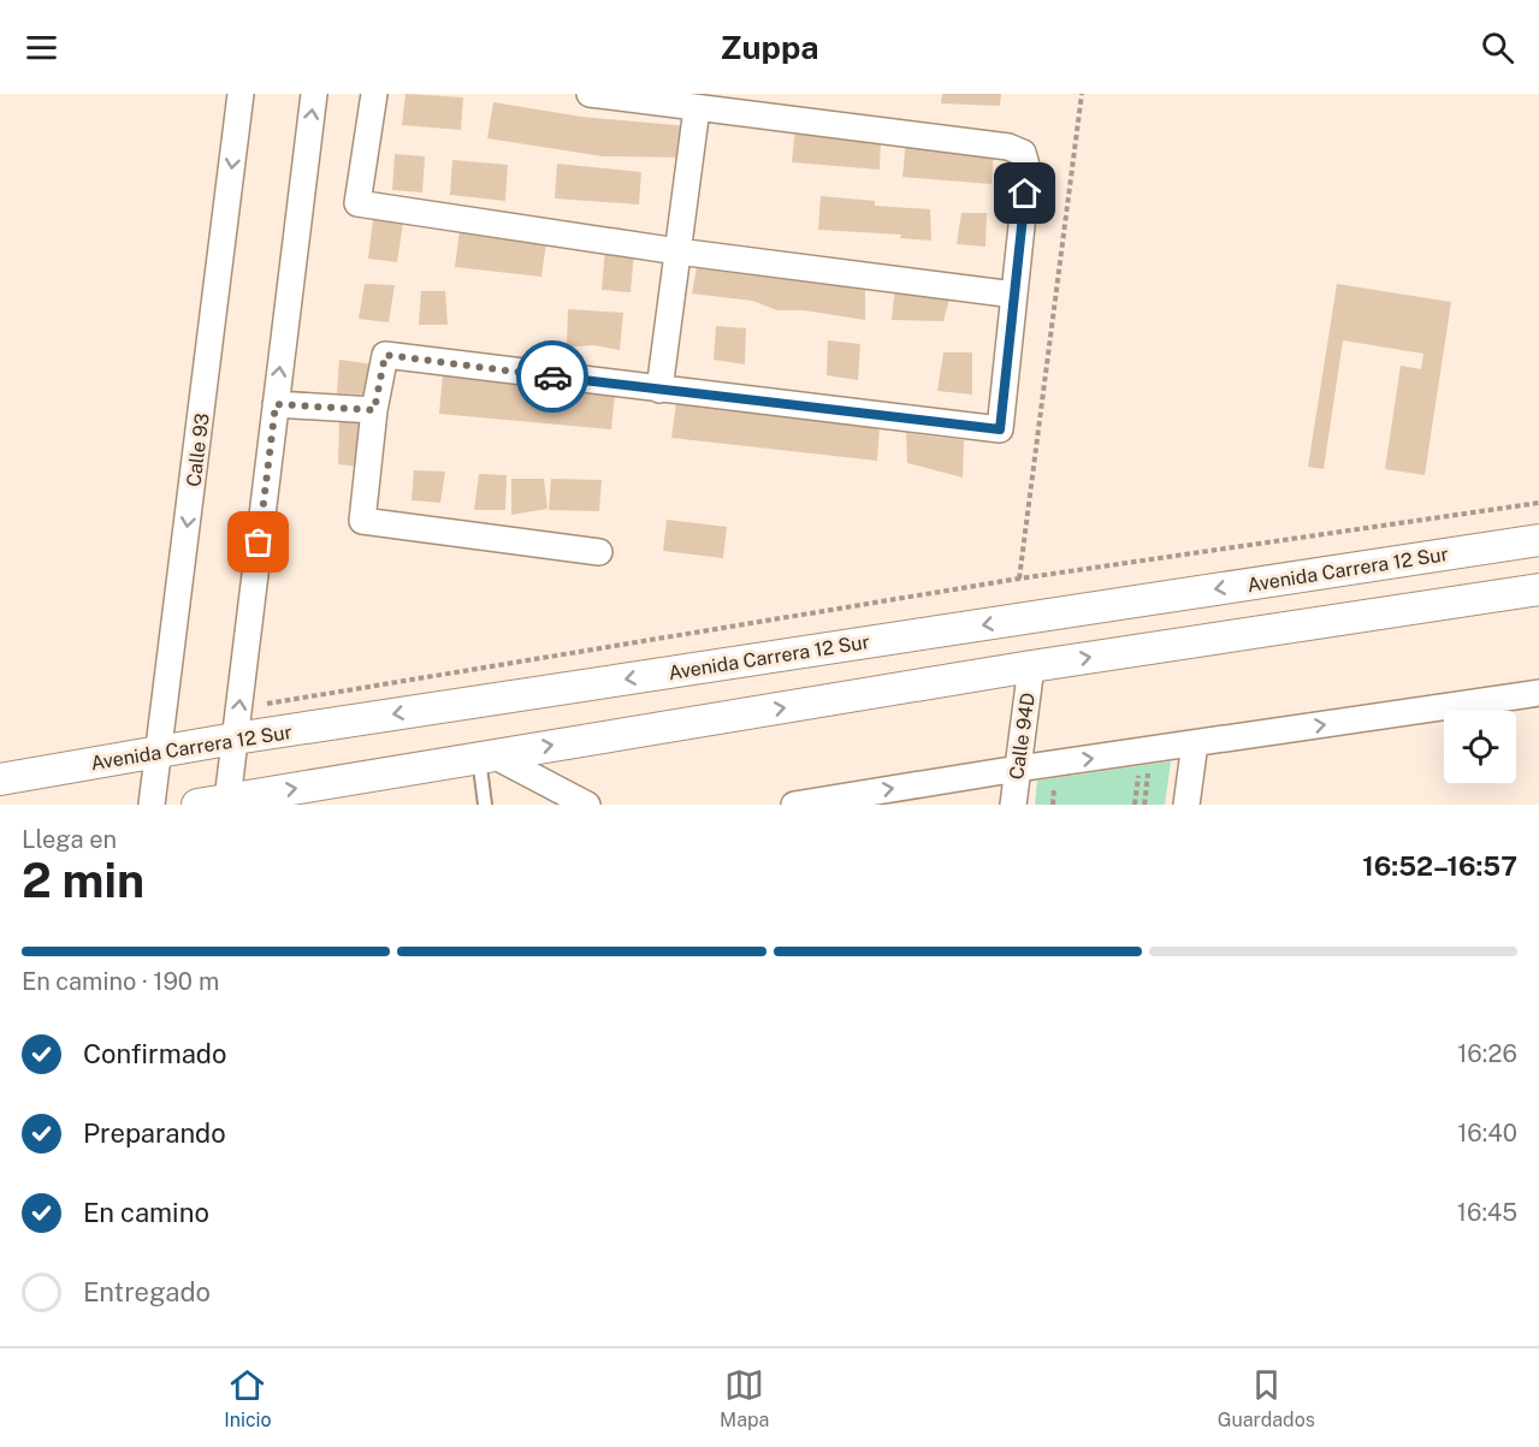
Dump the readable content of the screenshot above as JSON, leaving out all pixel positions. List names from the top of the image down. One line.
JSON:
{"streets":{"street":["Calle 93","Avenida Carrera 12 Sur","Calle 94D"]},"crossings":[["Calle 93","Avenida Carrera 12 Sur"]],"page":{"header":"Zuppa","heading":["2 min","Llega en","16:52–16:57"],"bar":"En camino · 190 m","list":[["Confirmado","16:26"],["Preparando","16:40"],["En camino","16:45"],"Entregado"],"tabs":["Inicio","Mapa","Guardados"]}}
